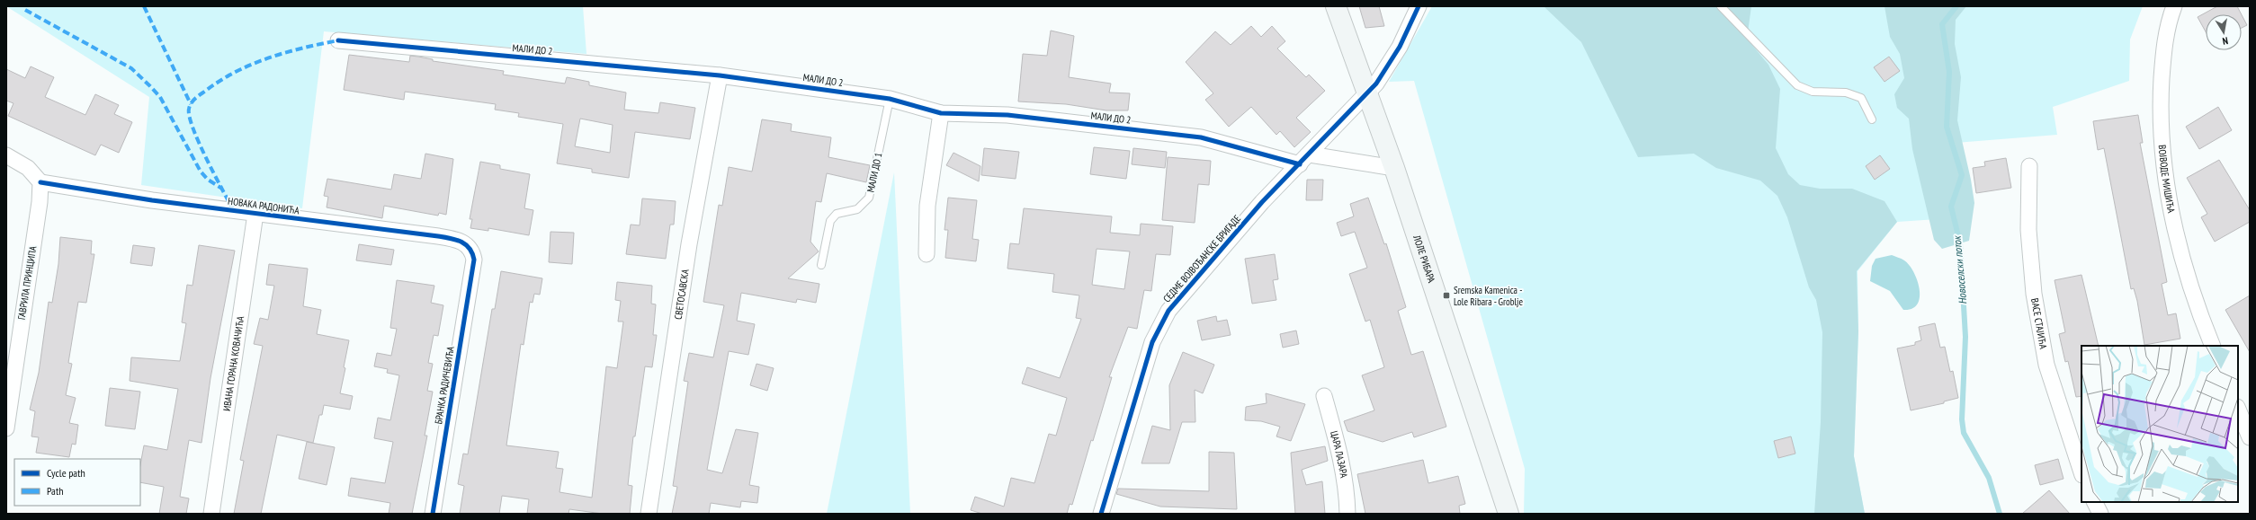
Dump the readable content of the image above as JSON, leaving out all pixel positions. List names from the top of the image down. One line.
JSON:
{"streets":{"street":["МАЛИ ДО 2","ВОЈВОДЕ МИШИЋА","НОВАКА РАДОНИЋА","СЕДМЕ ВОЈВОЂАНСКЕ БРИГАДЕ","ЛОЛЕ РИБАРА","ГАВРИЛА ПРИНЦИПА","СВЕТОСАВСКА","ВАСЕ СТАЈИЋА","ИВАНА ГОРАНА КОВАЧИЋА","БРАНКА РАДИЧЕВИЋА","ЦАРА ЛАЗАРА"],"lane":["МАЛИ ДО 1"]},"crossings":[["МАЛИ ДО 2","МАЛИ ДО 1"],["МАЛИ ДО 2","СЕДМЕ ВОЈВОЂАНСКЕ БРИГАДЕ"],["МАЛИ ДО 2","ЛОЛЕ РИБАРА"],["МАЛИ ДО 2","СВЕТОСАВСКА"],["НОВАКА РАДОНИЋА","ГАВРИЛА ПРИНЦИПА"],["НОВАКА РАДОНИЋА","ИВАНА ГОРАНА КОВАЧИЋА"],["НОВАКА РАДОНИЋА","БРАНКА РАДИЧЕВИЋА"],["СЕДМЕ ВОЈВОЂАНСКЕ БРИГАДЕ","ЛОЛЕ РИБАРА"]],"water":["Новоселски поток"],"places":{"transit":["Sremska Kamenica - Lole Ribara - Groblje"]},"legend":["Cycle path","Path"],"north":"bottom"}
